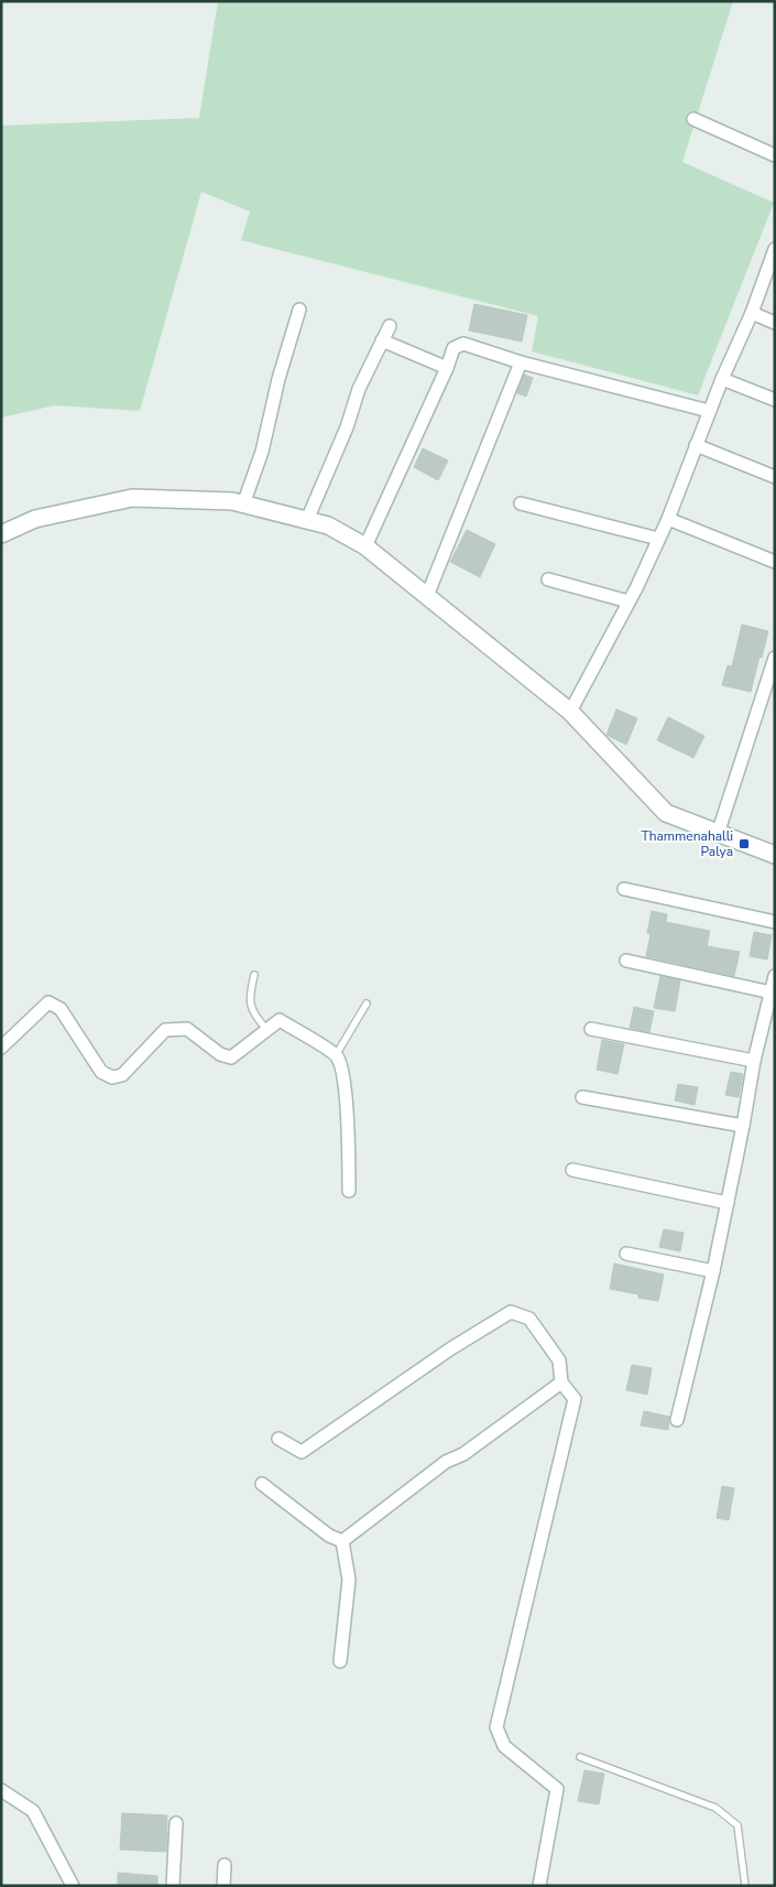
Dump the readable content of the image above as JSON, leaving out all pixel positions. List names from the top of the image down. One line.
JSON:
{"places":{"transit":["Thammenahalli Palya"]}}
